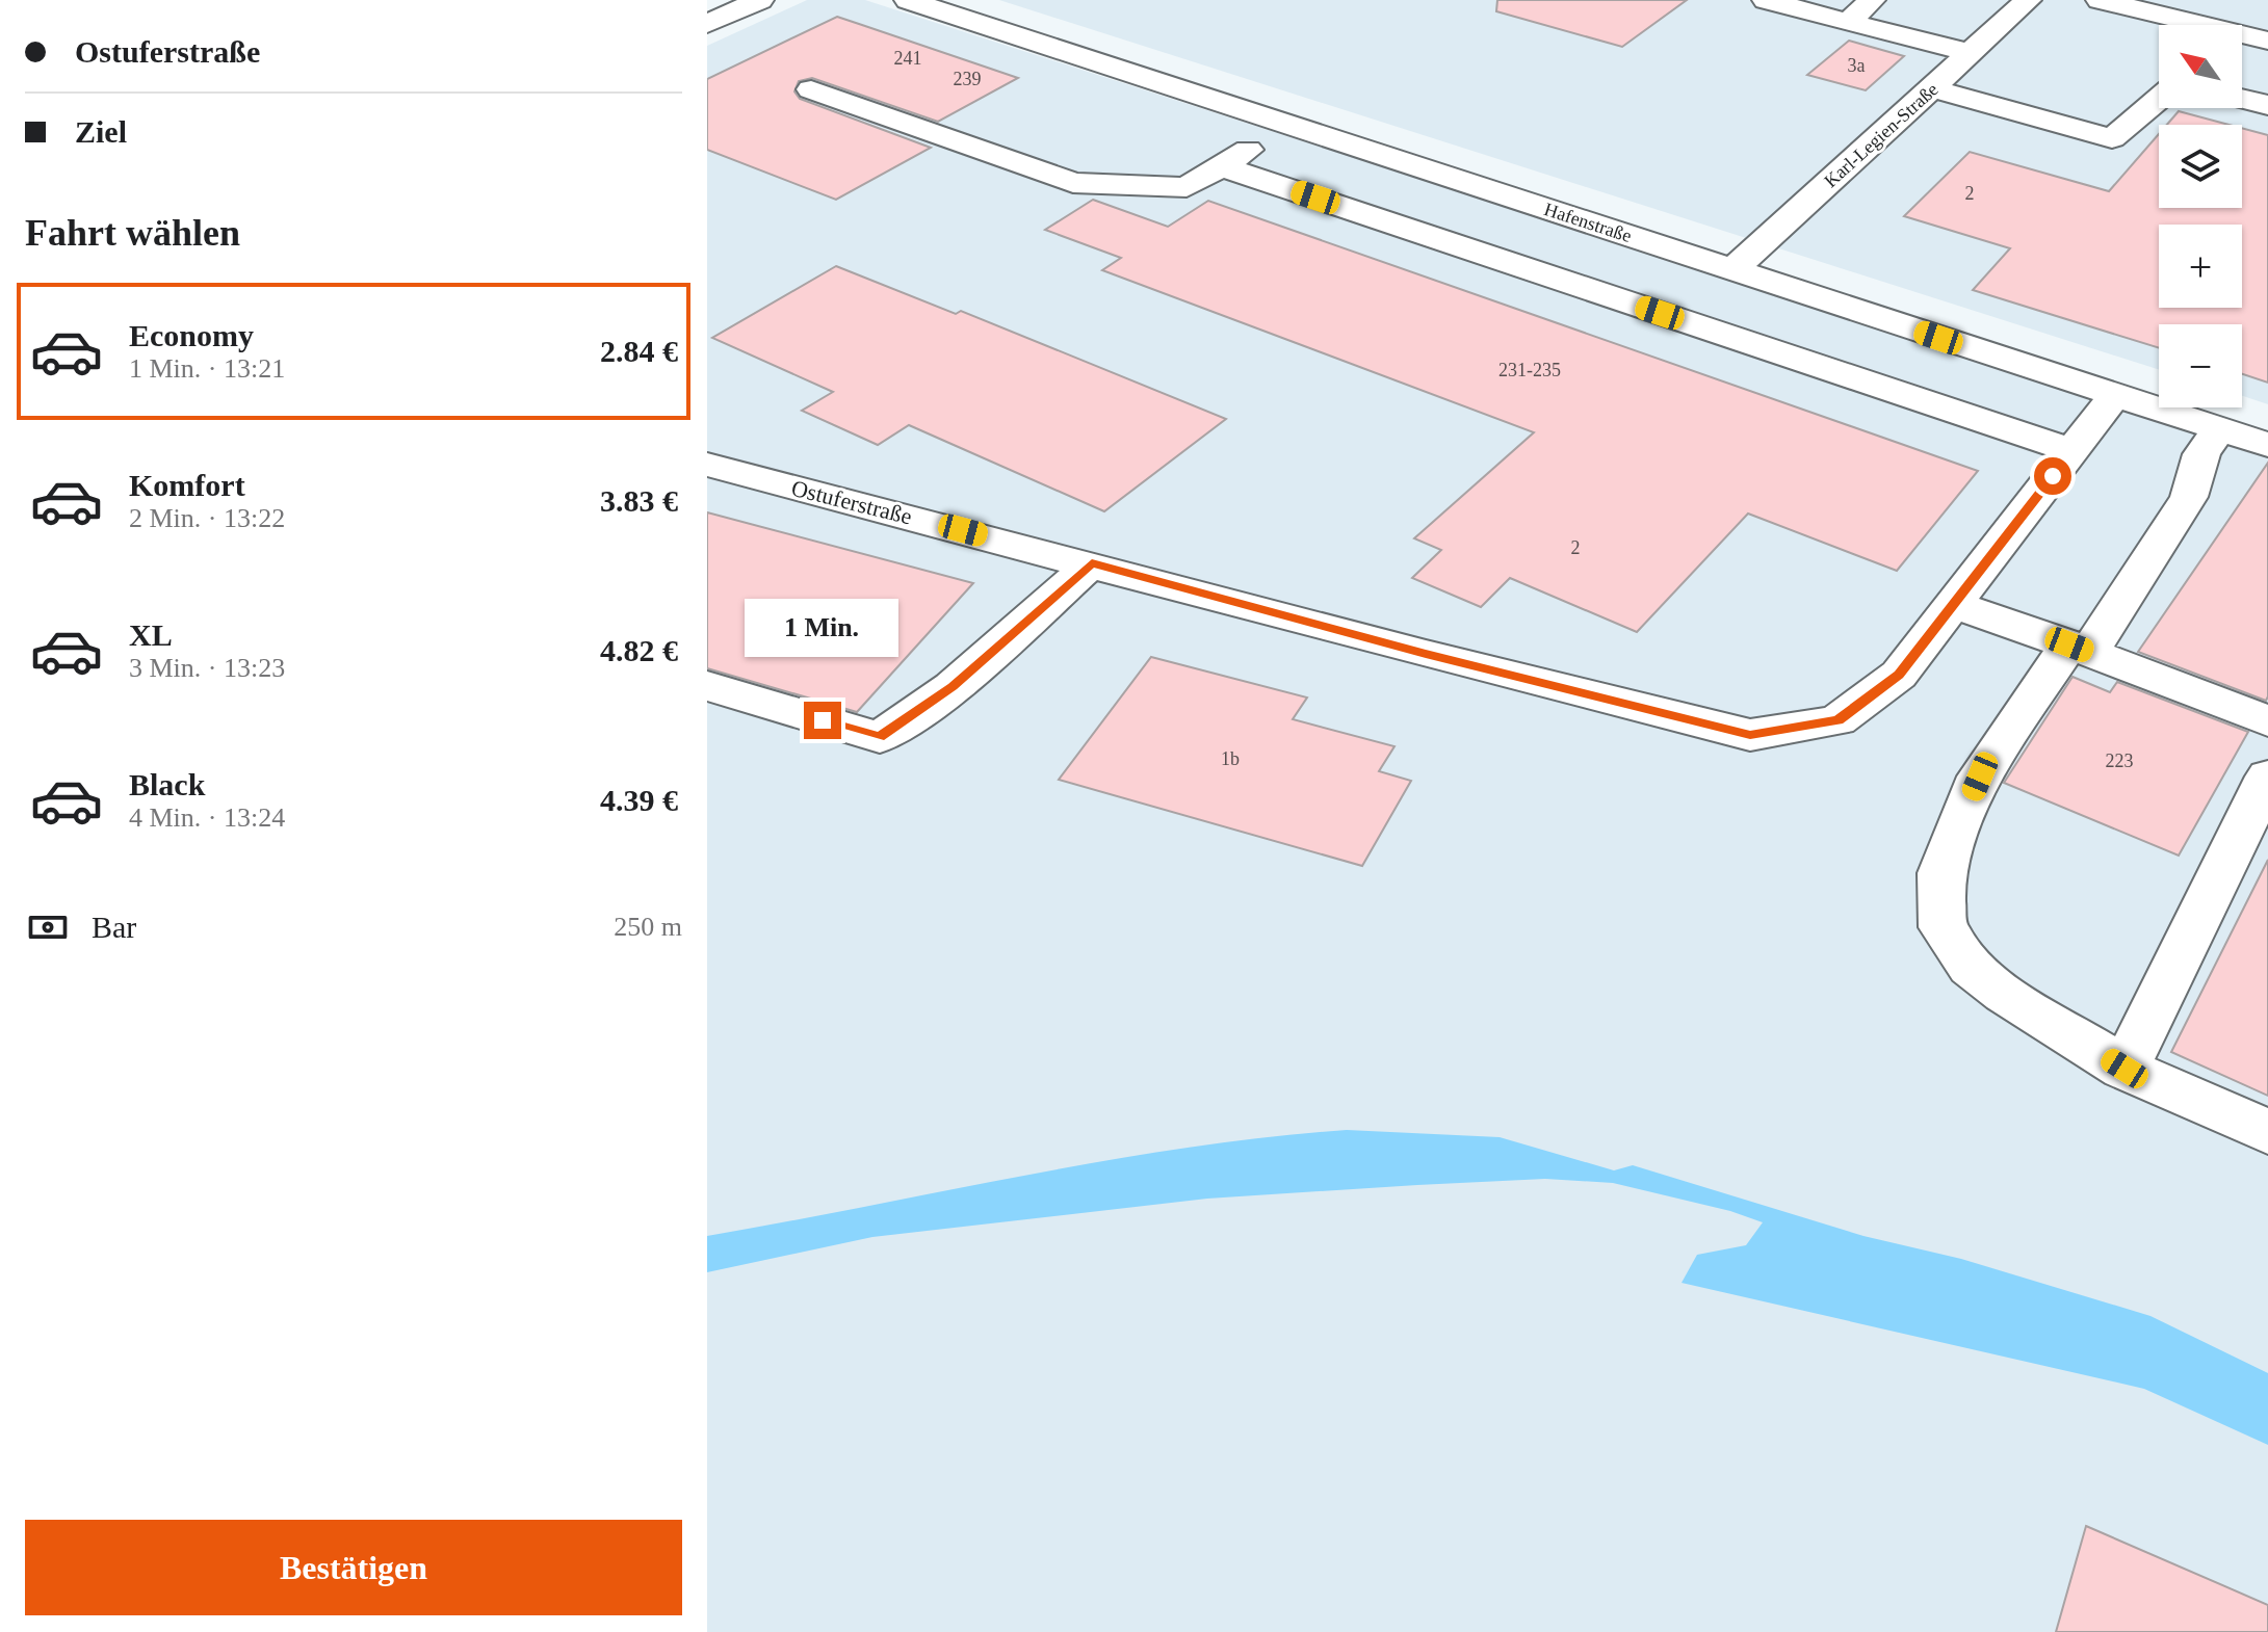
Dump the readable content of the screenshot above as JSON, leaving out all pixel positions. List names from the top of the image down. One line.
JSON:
{"streets":{"street":["Karl-Legien-Straße","Hafenstraße","Ostuferstraße"]},"crossings":[["Karl-Legien-Straße","Hafenstraße"],["Hafenstraße","Ostuferstraße"]],"house_numbers":["241","3a","239","2","231-235","2","1b","223"],"north":"top left","page":{"banner":["Ostuferstraße","Ziel"],"map_buttons":["+","−"],"heading":"Fahrt wählen","list":[{"name":"Economy","note":"1 Min. · 13:21","value":"2.84 €"},{"name":"Komfort","note":"2 Min. · 13:22","value":"3.83 €"},{"name":"XL","note":"3 Min. · 13:23","value":"4.82 €"},{"name":"Black","note":"4 Min. · 13:24","value":"4.39 €"}],"bubble":"1 Min.","pay":["Bar","250 m"],"buttons":"Bestätigen"}}
